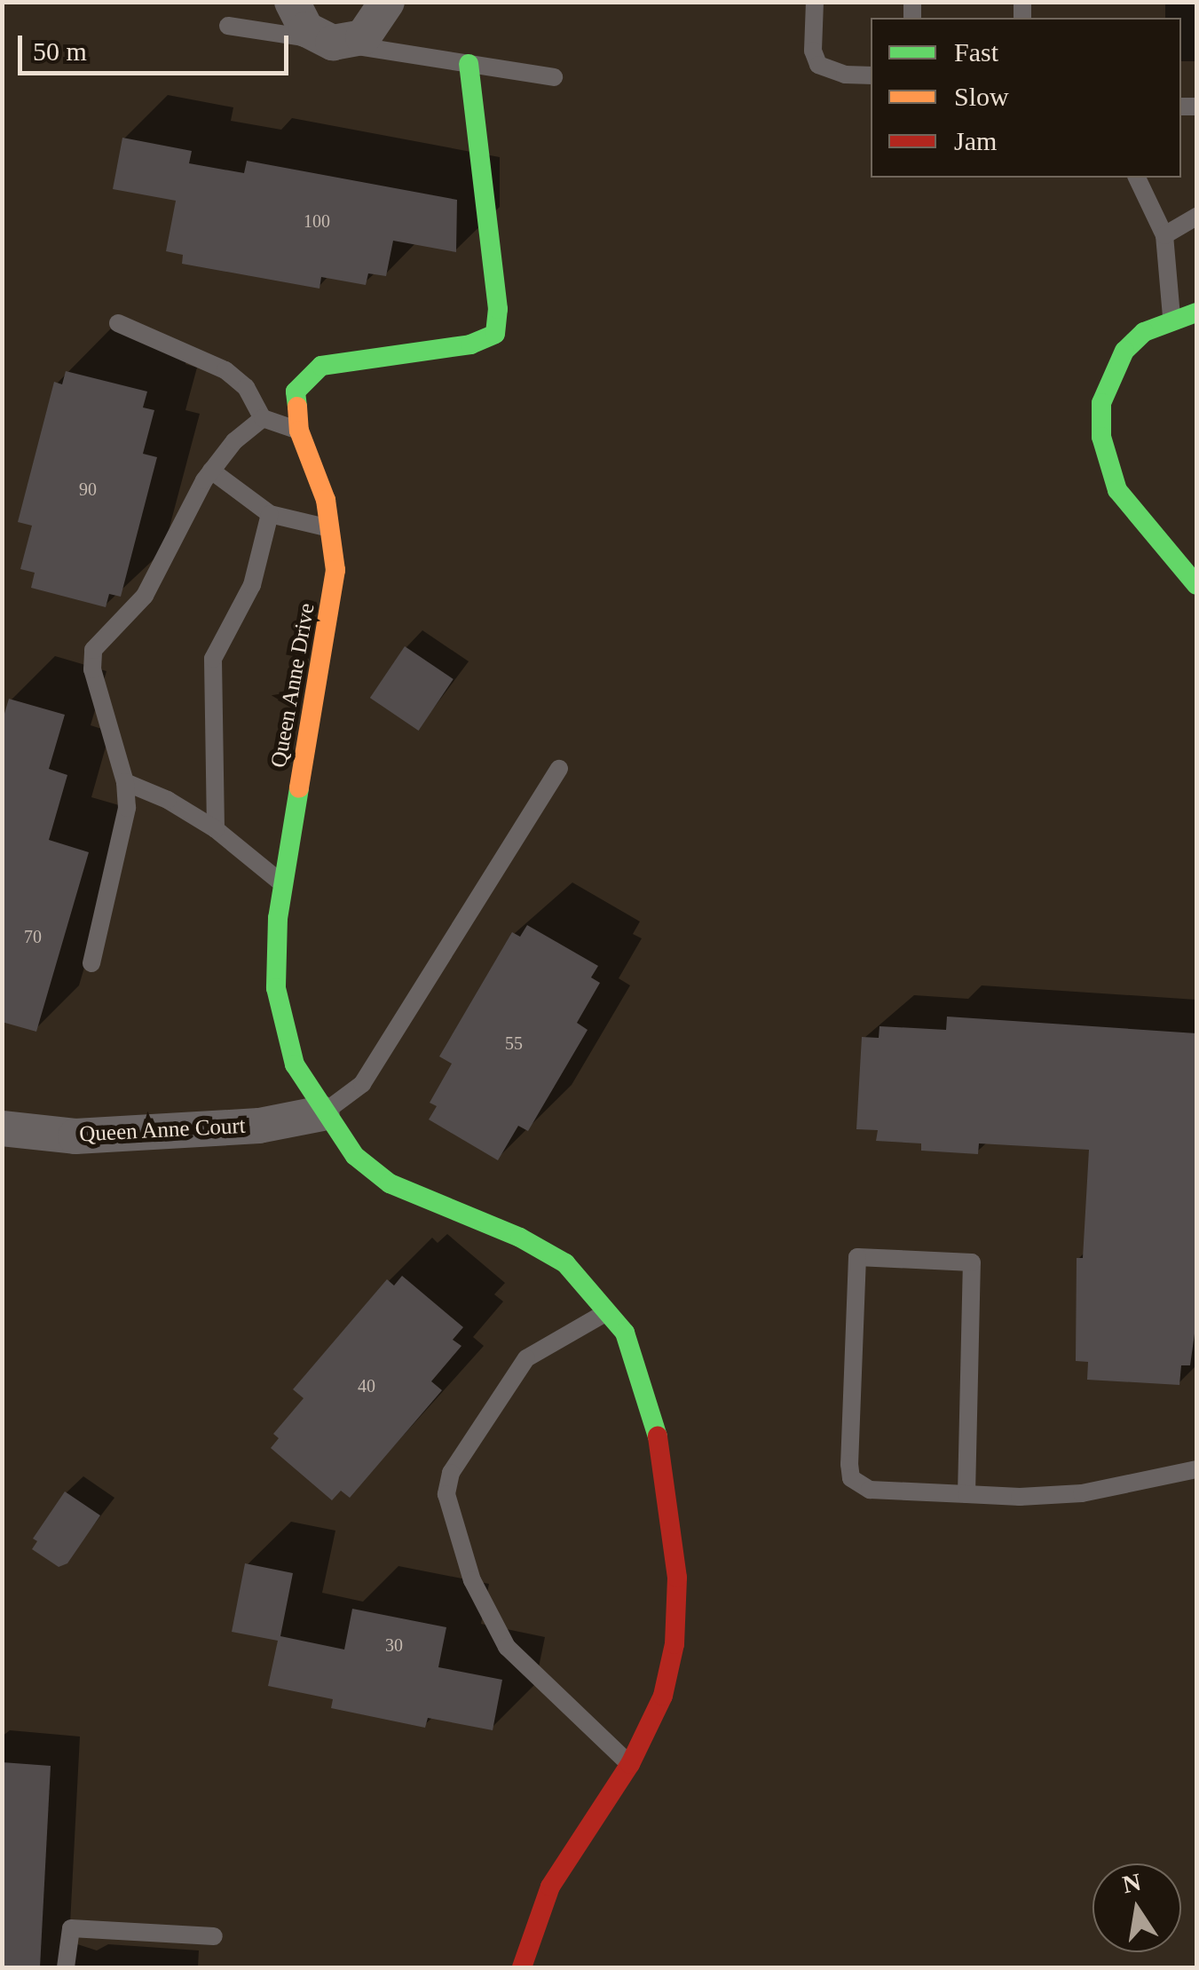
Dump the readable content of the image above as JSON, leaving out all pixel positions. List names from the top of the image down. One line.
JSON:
{"streets":{"street":["Queen Anne Drive","Queen Anne Court"]},"crossings":[["Queen Anne Drive","Queen Anne Court"]],"house_numbers":["100","90","70","55","40","30"],"legend":["Fast","Slow","Jam"],"scale_bar":"50 m","north":"top"}
